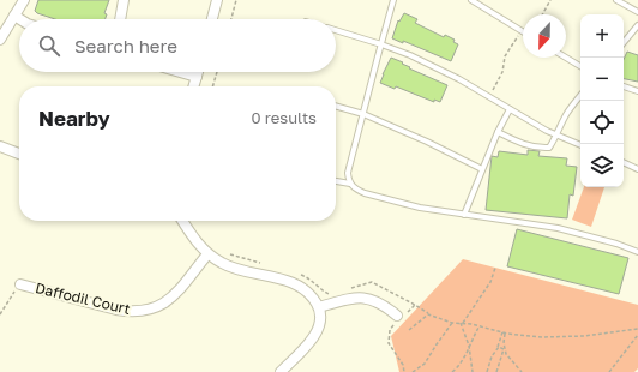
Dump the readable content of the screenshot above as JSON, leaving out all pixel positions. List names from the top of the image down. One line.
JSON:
{"streets":{"street":["Daffodil Court"]},"north":"bottom","page":{"map_buttons":["+","−"],"search":"Search here","heading":["Nearby","0 results"]}}
